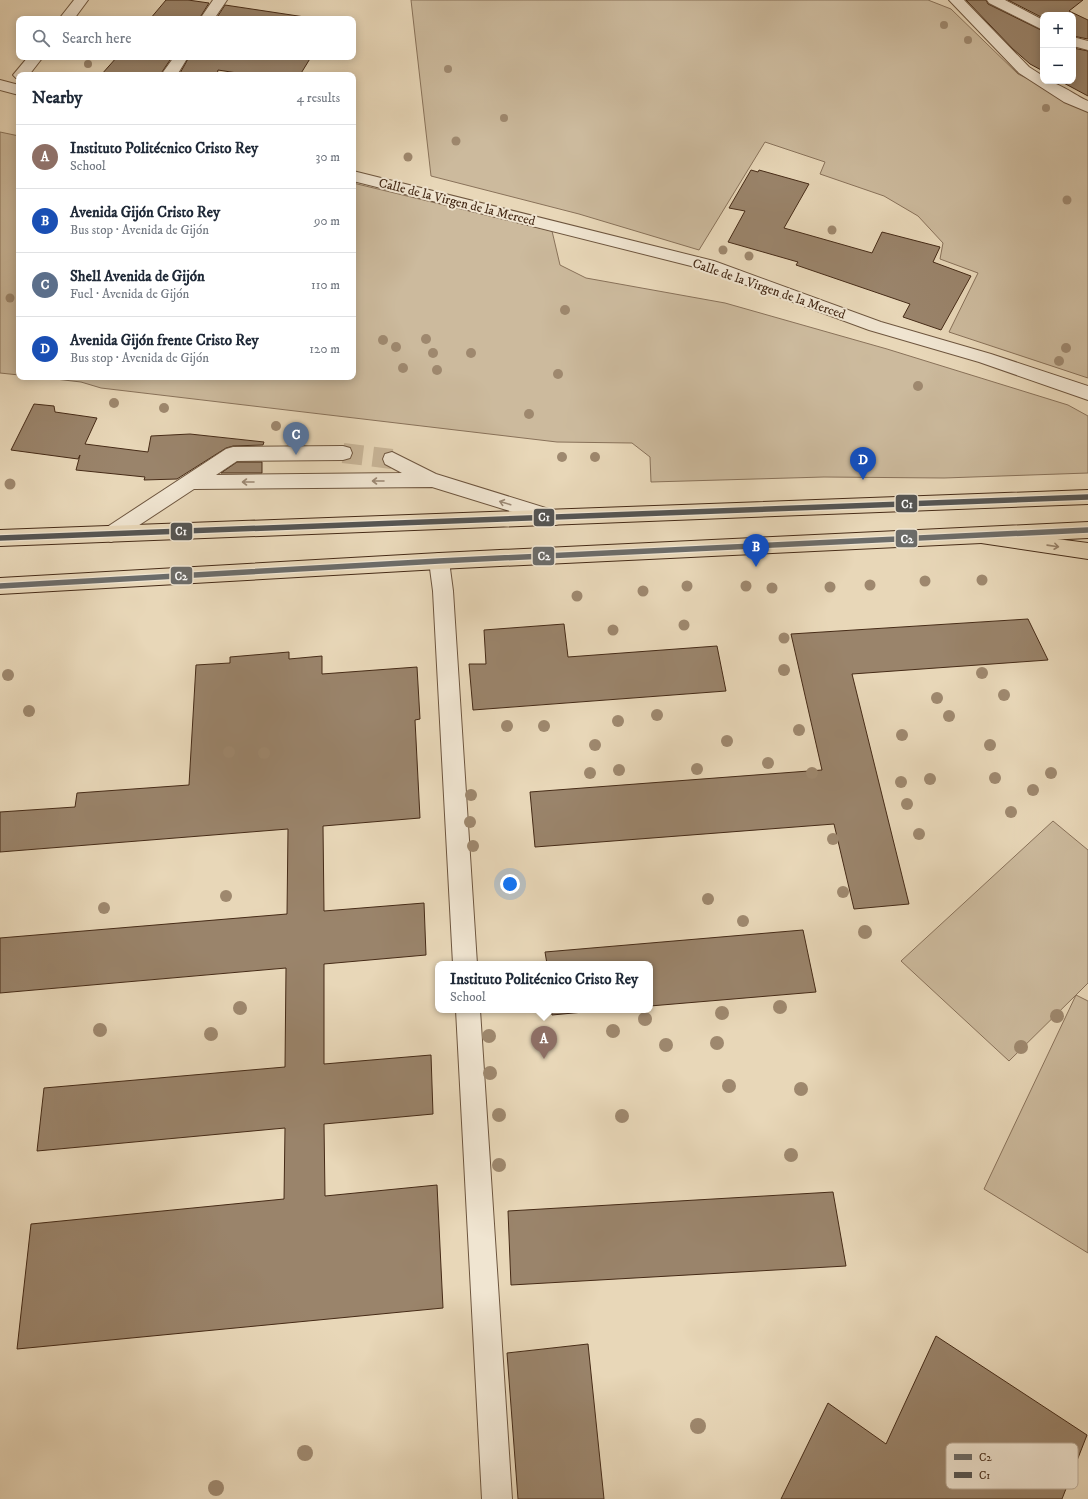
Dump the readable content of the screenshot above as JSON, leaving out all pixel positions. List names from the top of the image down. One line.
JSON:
{"streets":{"street":["Calle de la Virgen de la Merced"]},"lines":["transit line C1","transit line C2"],"legend":["C2","C1"],"page":{"map_buttons":["+","−"],"search":"Search here","heading":["Nearby","4 results"],"list":[{"mark":"A","name":"Instituto Politécnico Cristo Rey","note":"School","value":"30 m"},{"mark":"B","name":"Avenida Gijón Cristo Rey","note":"Bus stop · Avenida de Gijón","value":"90 m"},{"mark":"C","name":"Shell Avenida de Gijón","note":"Fuel · Avenida de Gijón","value":"110 m"},{"mark":"D","name":"Avenida Gijón frente Cristo Rey","note":"Bus stop · Avenida de Gijón","value":"120 m"}],"pins":["C","D","B","A"],"popup":["Instituto Politécnico Cristo Rey","School"]}}
